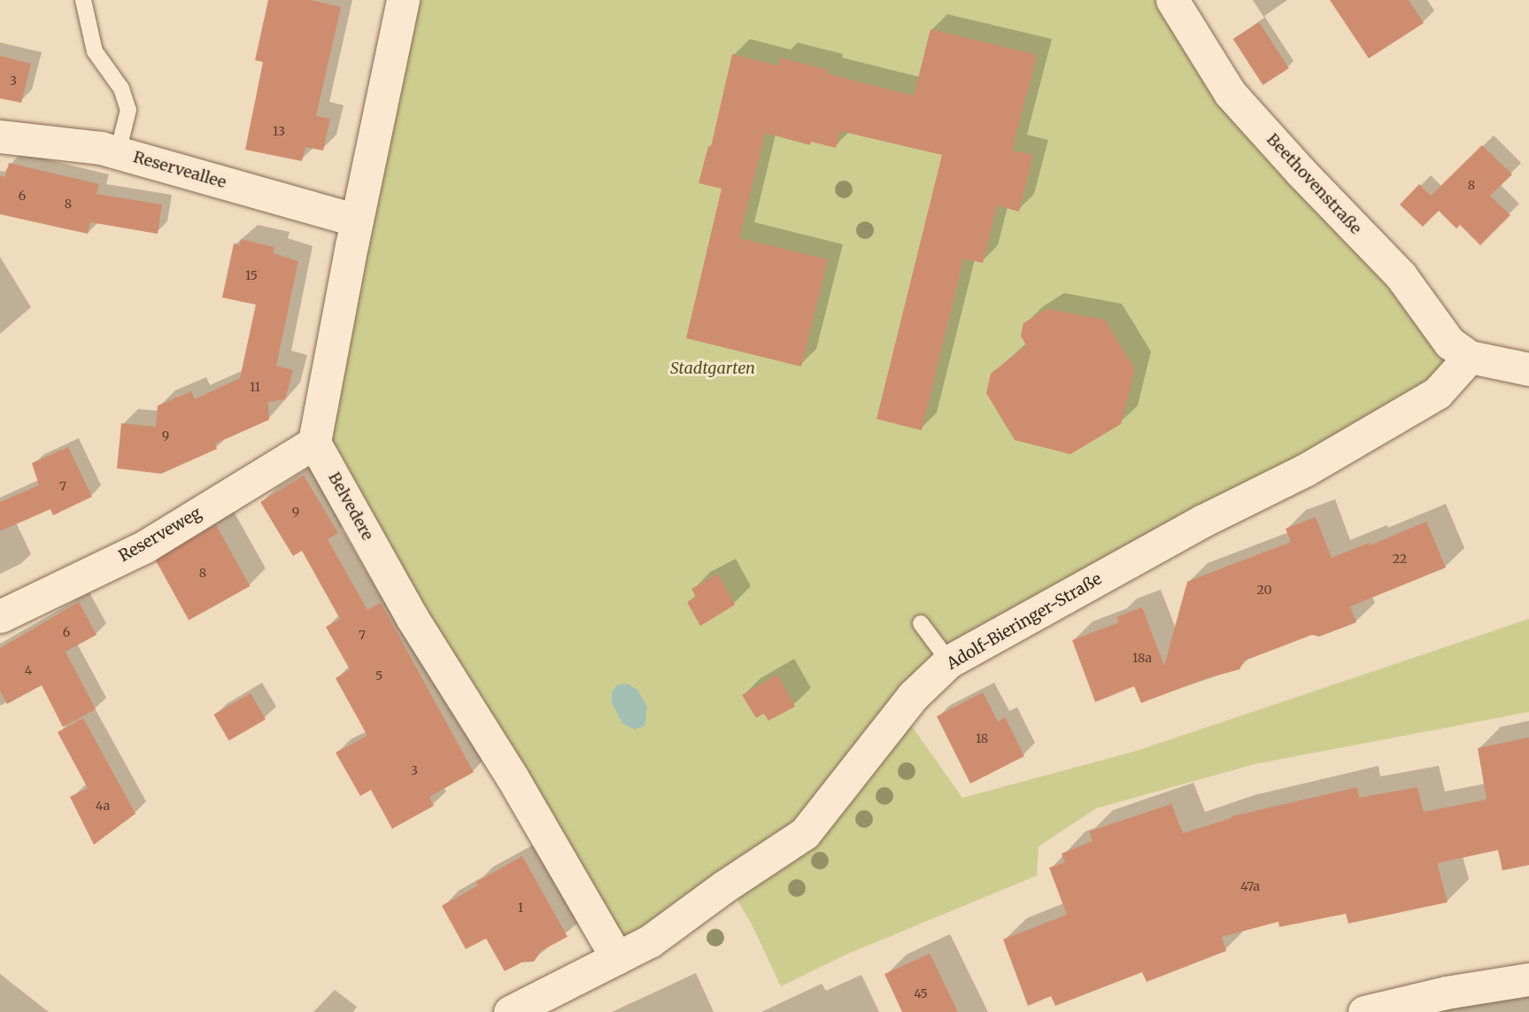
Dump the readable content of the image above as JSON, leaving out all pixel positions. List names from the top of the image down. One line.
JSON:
{"streets":{"street":["Reserveallee","Beethovenstraße","Belvedere","Reserveweg","Adolf-Bieringer-Straße"]},"crossings":[["Beethovenstraße","Adolf-Bieringer-Straße"],["Belvedere","Reserveweg"],["Belvedere","Adolf-Bieringer-Straße"]],"parks":["Stadtgarten"],"house_numbers":["3","13","8","6","8","15","11","9","7","9","22","8","20","6","7","18a","4","5","18","3","4a","47a","1","45"]}
